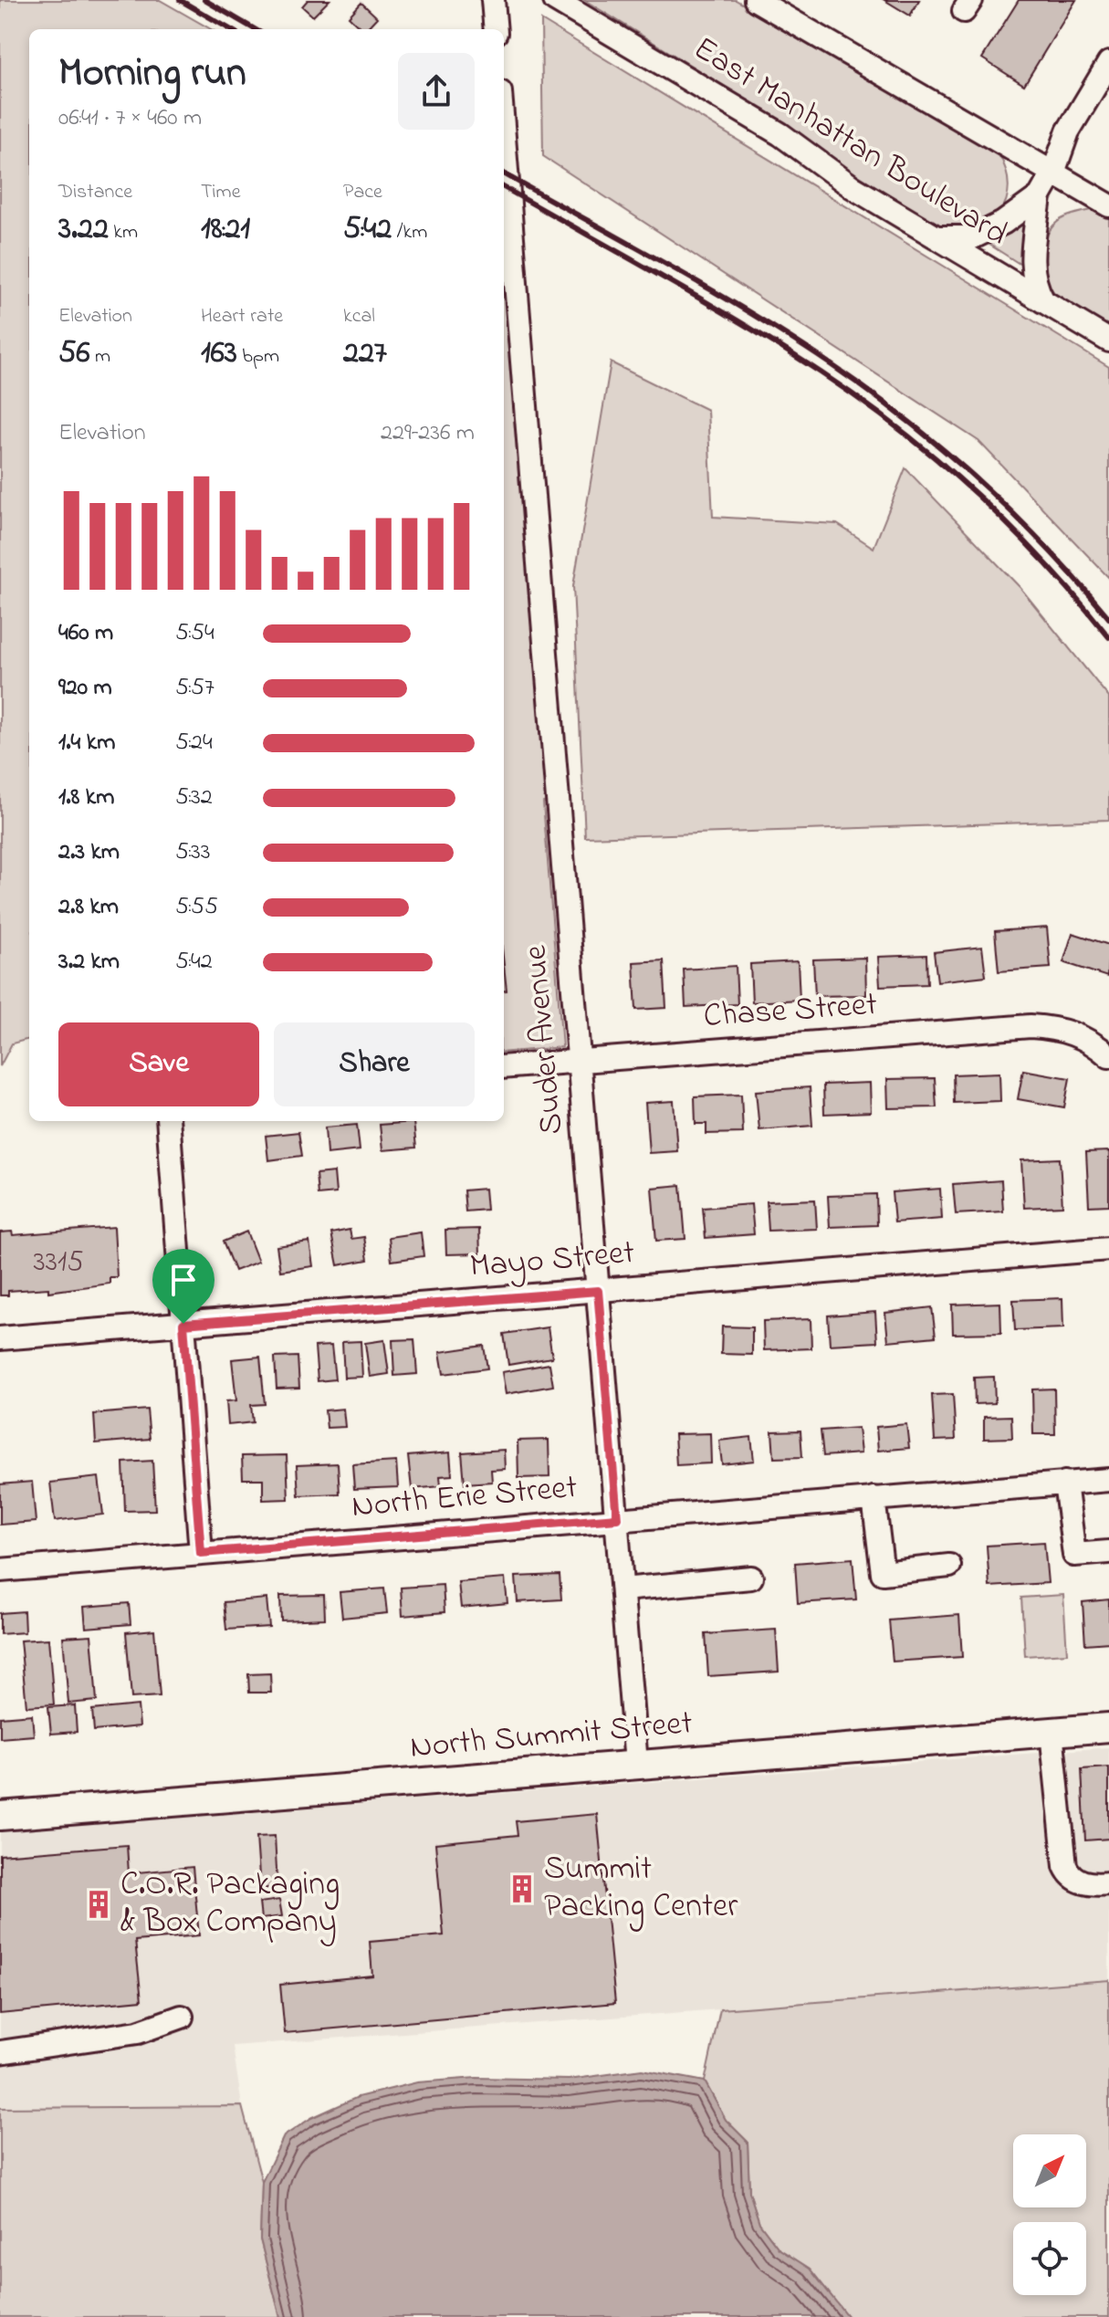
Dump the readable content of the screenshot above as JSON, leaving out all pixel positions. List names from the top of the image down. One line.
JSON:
{"streets":{"main road":["North Summit Street"],"street":["East Manhattan Boulevard","Chase Street","Suder Avenue","Mayo Street","North Erie Street"]},"crossings":[["Chase Street","Suder Avenue"],["Suder Avenue","Mayo Street"],["Suder Avenue","North Erie Street"],["Suder Avenue","North Summit Street"]],"places":{"building":["Summit Packing Center","C.O.R. Packaging & Box Company"]},"house_numbers":["3315"],"north":"top right","page":{"heading":["Morning run","06:41 · 7 × 460 m"],"stats":[["Distance","3.22 km"],["Time","18:21"],["Pace","5:42 /km"],["Elevation","56 m"],["Heart rate","163 bpm"],["kcal","227"]],"chart":["Elevation","229–236 m"],"list":[{"name":"460 m","note":"5:54"},{"name":"920 m","note":"5:57"},{"name":"1.4 km","note":"5:24"},{"name":"1.8 km","note":"5:32"},{"name":"2.3 km","note":"5:33"},{"name":"2.8 km","note":"5:55"},{"name":"3.2 km","note":"5:42"}],"buttons":["Save","Share"]}}
